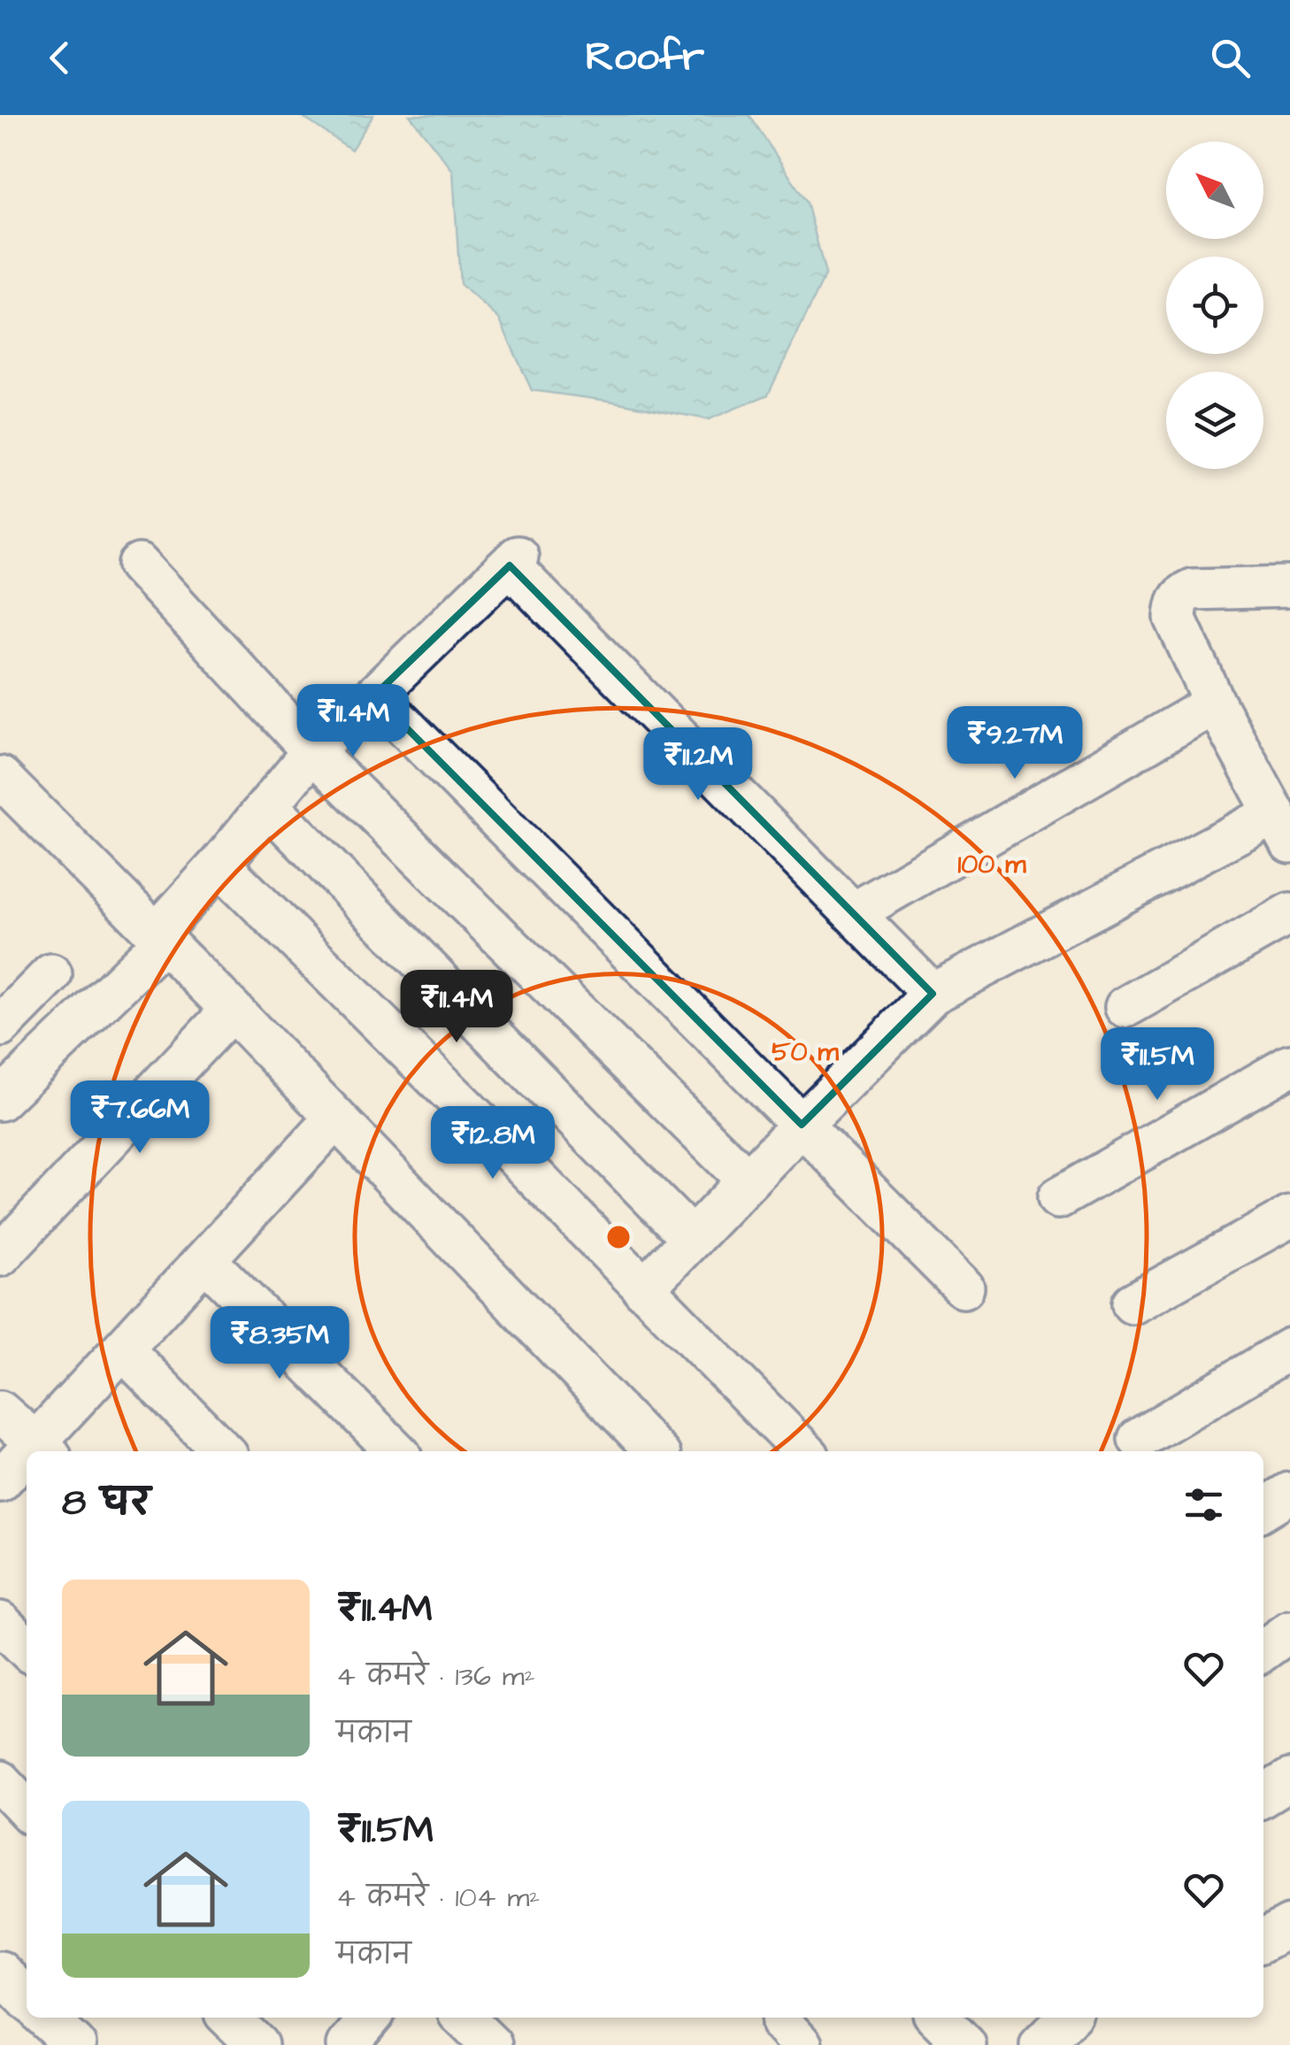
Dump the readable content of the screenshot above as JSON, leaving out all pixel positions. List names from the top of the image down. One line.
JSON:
{"north":"top left","page":{"header":"Roofr","price":["₹11.4M","₹9.27M","₹11.2M","₹11.4M","₹11.5M","₹7.66M","₹12.8M","₹8.35M"],"heading":"8 घर","list":[{"name":"₹11.4M","note":"4 कमरे · 136 m² · मकान"},{"name":"₹11.5M","note":"4 कमरे · 104 m² · मकान"}]},"rings":["100 m","50 m"]}
